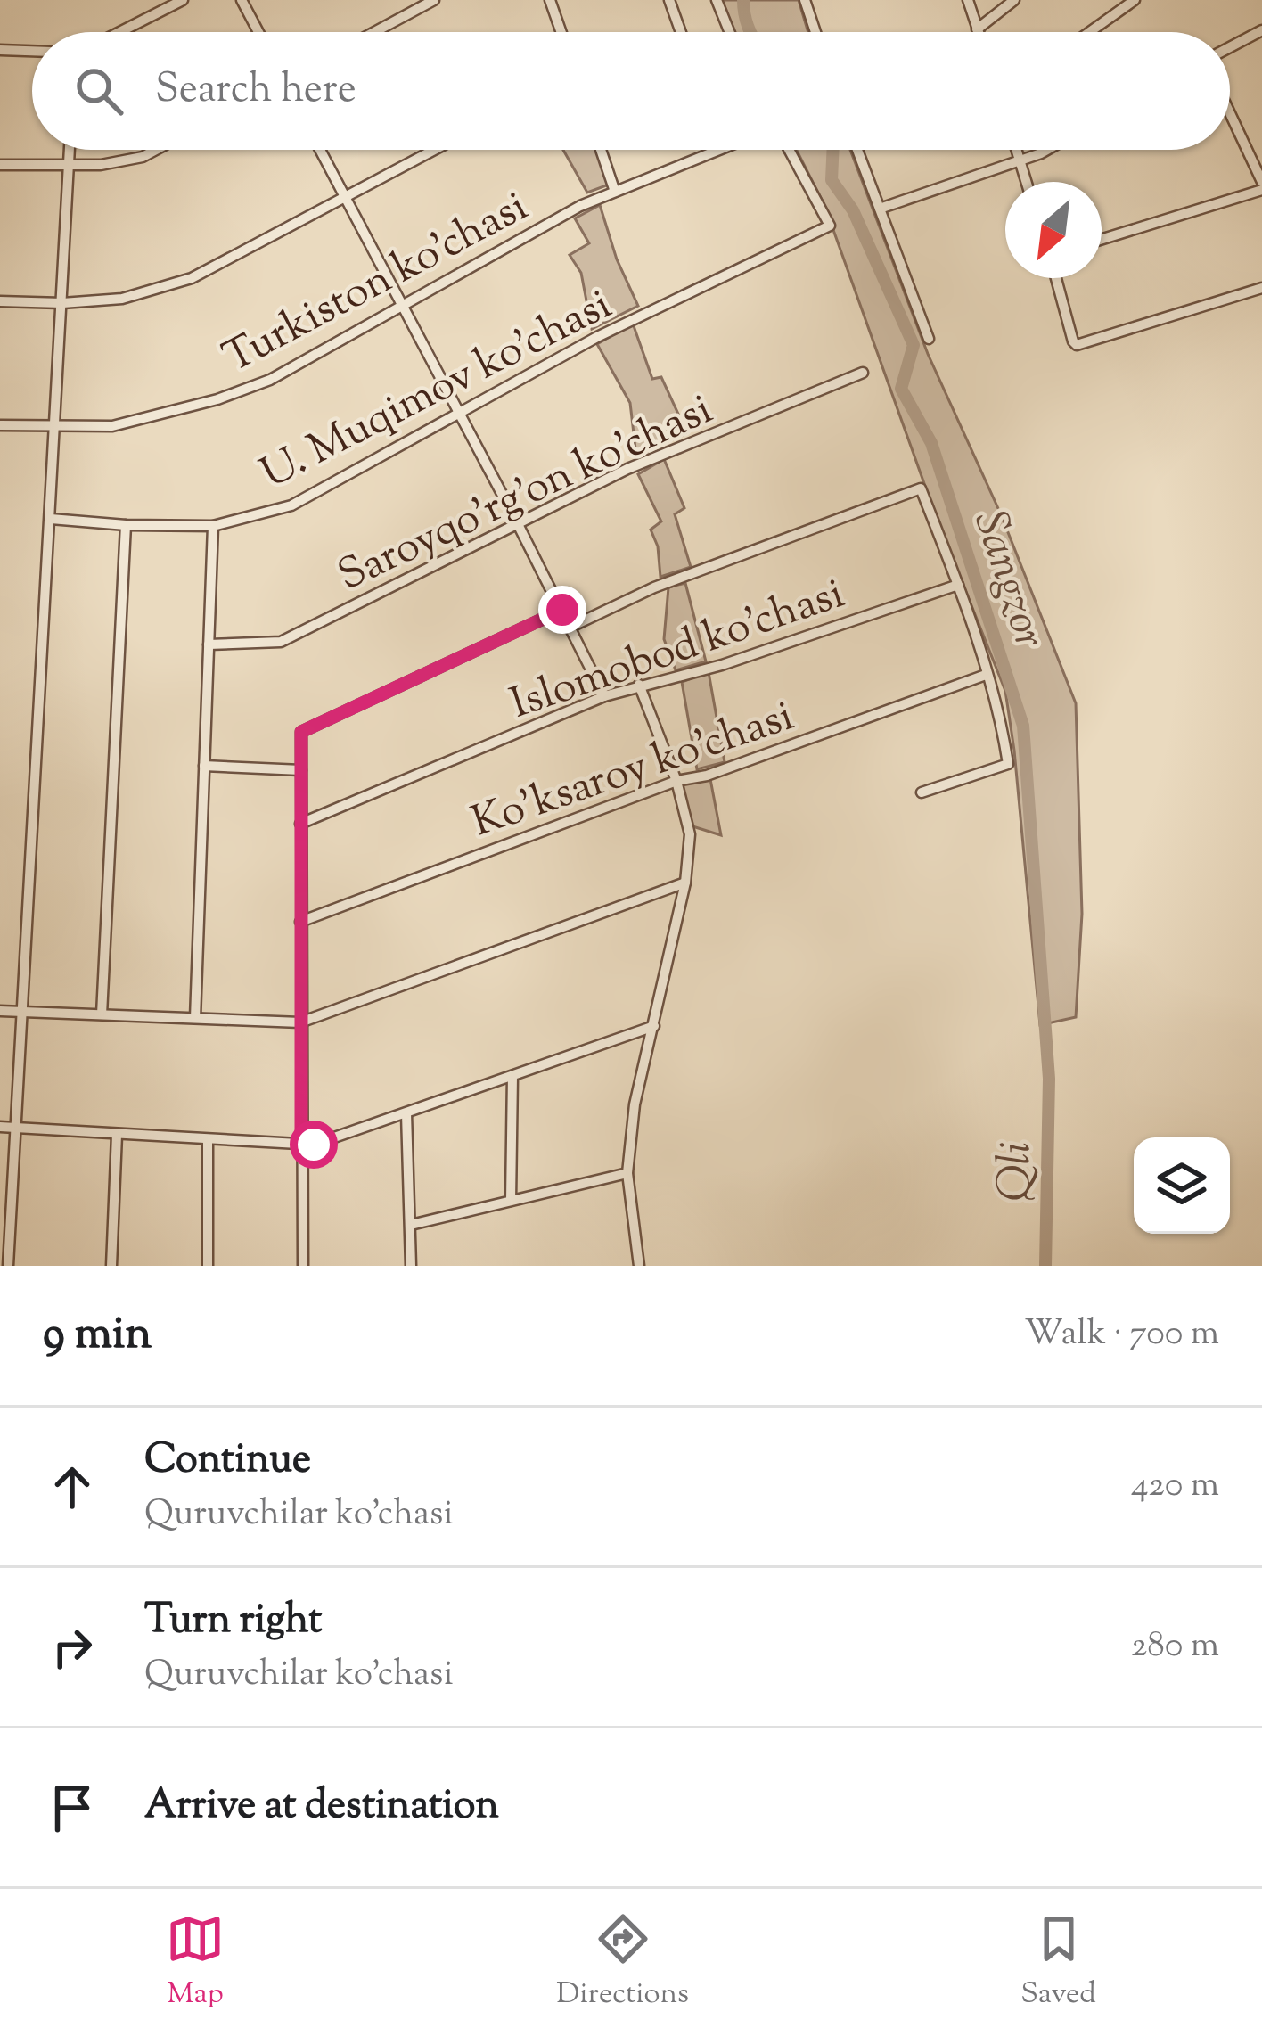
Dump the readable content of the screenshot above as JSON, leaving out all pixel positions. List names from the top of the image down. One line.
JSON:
{"streets":{"street":["Turkiston ko'chasi","U. Muqimov ko'chasi","Saroyqo'rg'on ko'chasi","Islomobod ko'chasi","Ko'ksaroy ko'chasi"]},"water":["Sangzor","Qli"],"north":"bottom left","page":{"search":"Search here","heading":["9 min","Walk · 700 m"],"list":[["Continue","Quruvchilar ko'chasi","420 m"],["Turn right","Quruvchilar ko'chasi","280 m"],"Arrive at destination"],"nav":["Map","Directions","Saved"]}}
